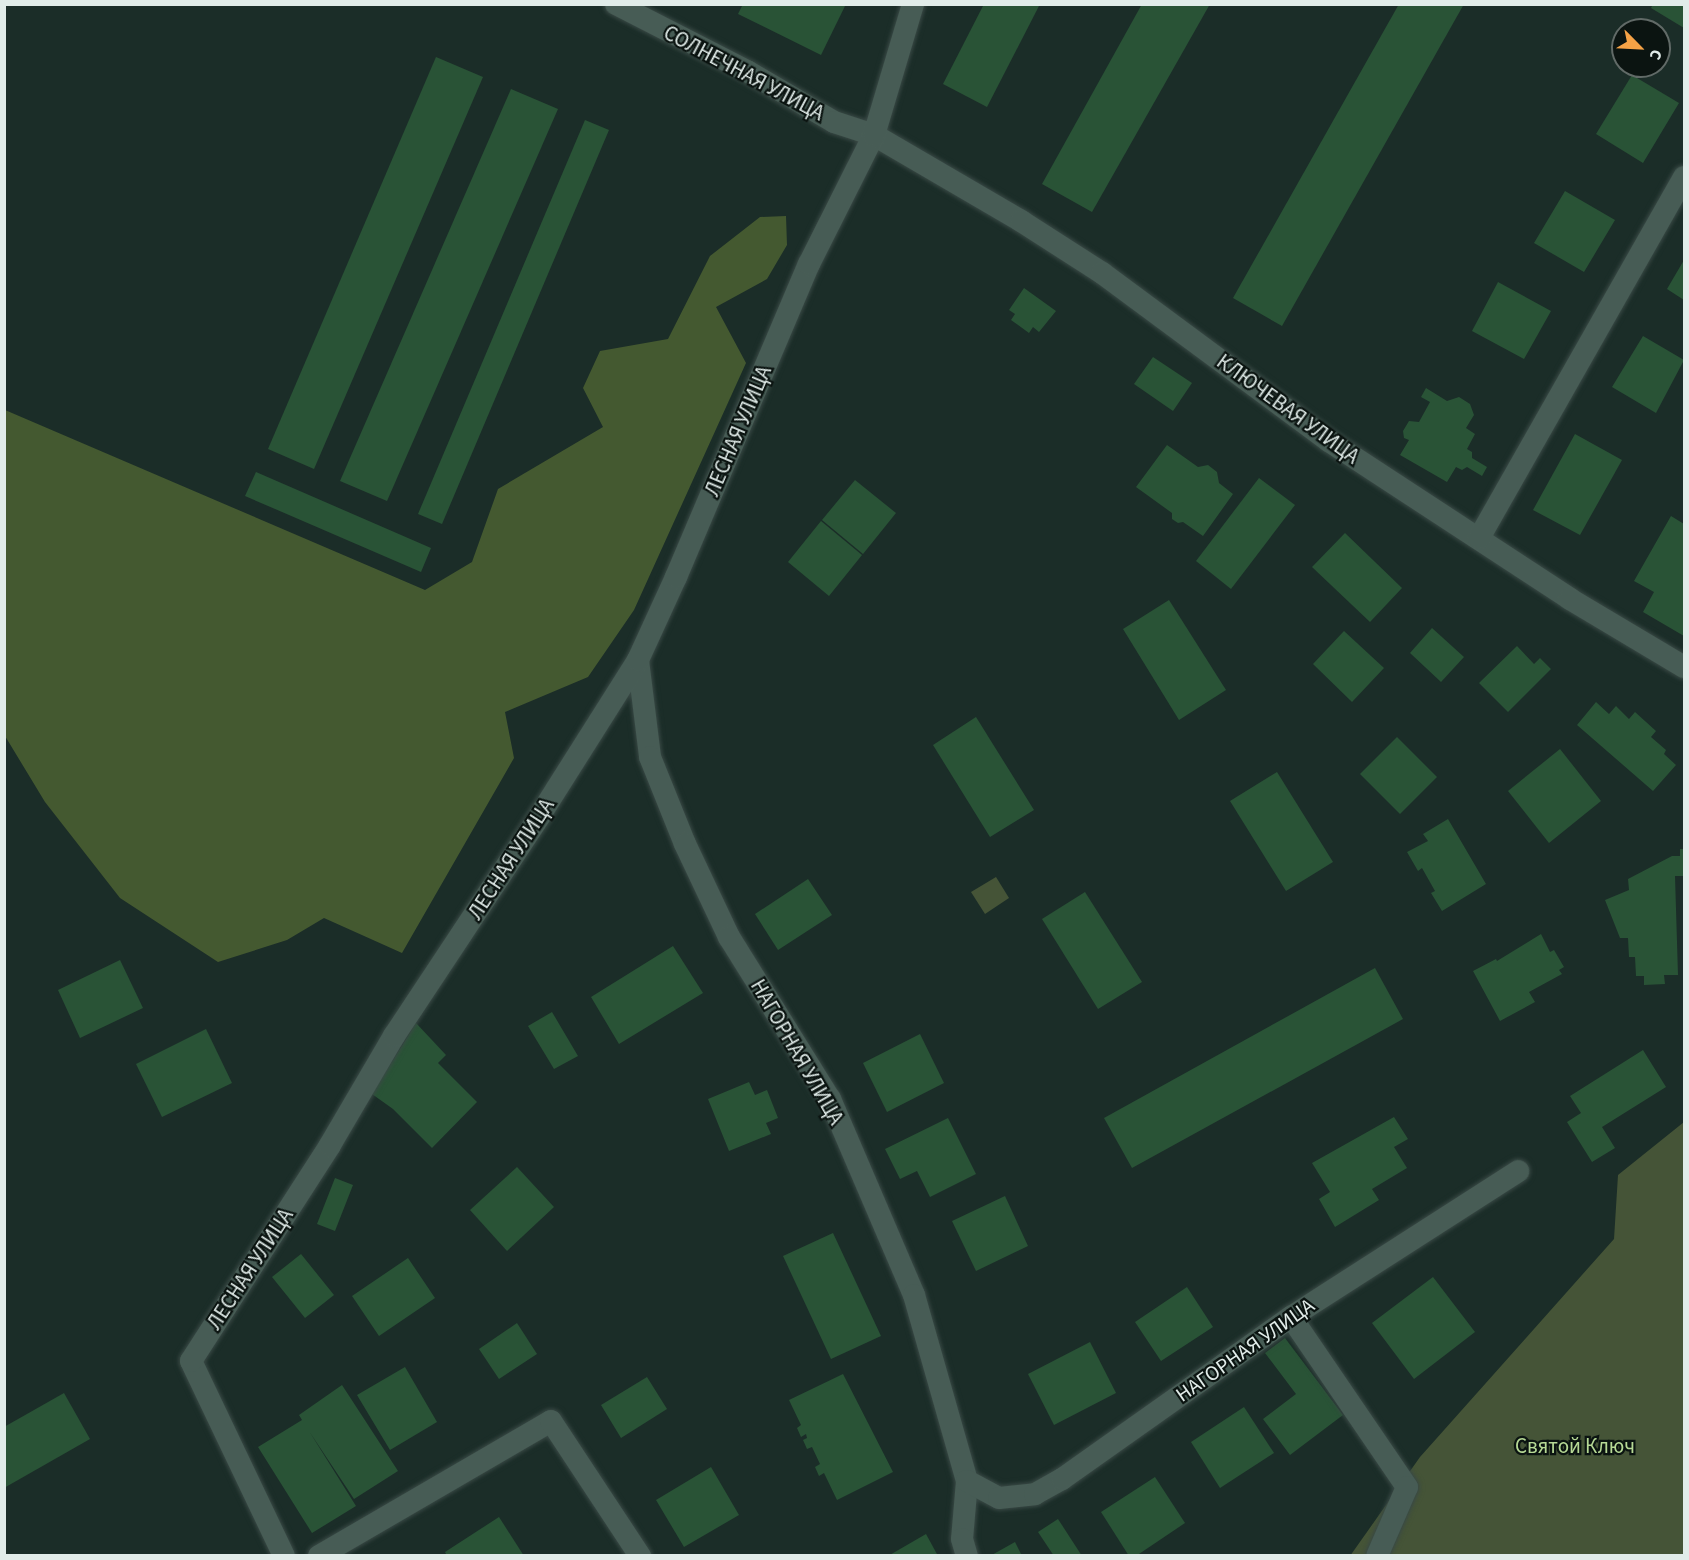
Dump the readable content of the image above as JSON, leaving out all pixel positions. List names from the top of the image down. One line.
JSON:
{"streets":{"street":["СОЛНЕЧНАЯ УЛИЦА","КЛЮЧЕВАЯ УЛИЦА","ЛЕСНАЯ УЛИЦА","НАГОРНАЯ УЛИЦА"]},"crossings":[["СОЛНЕЧНАЯ УЛИЦА","КЛЮЧЕВАЯ УЛИЦА"],["СОЛНЕЧНАЯ УЛИЦА","ЛЕСНАЯ УЛИЦА"],["ЛЕСНАЯ УЛИЦА","НАГОРНАЯ УЛИЦА"]],"parks":["Святой Ключ"],"north":"bottom right"}
